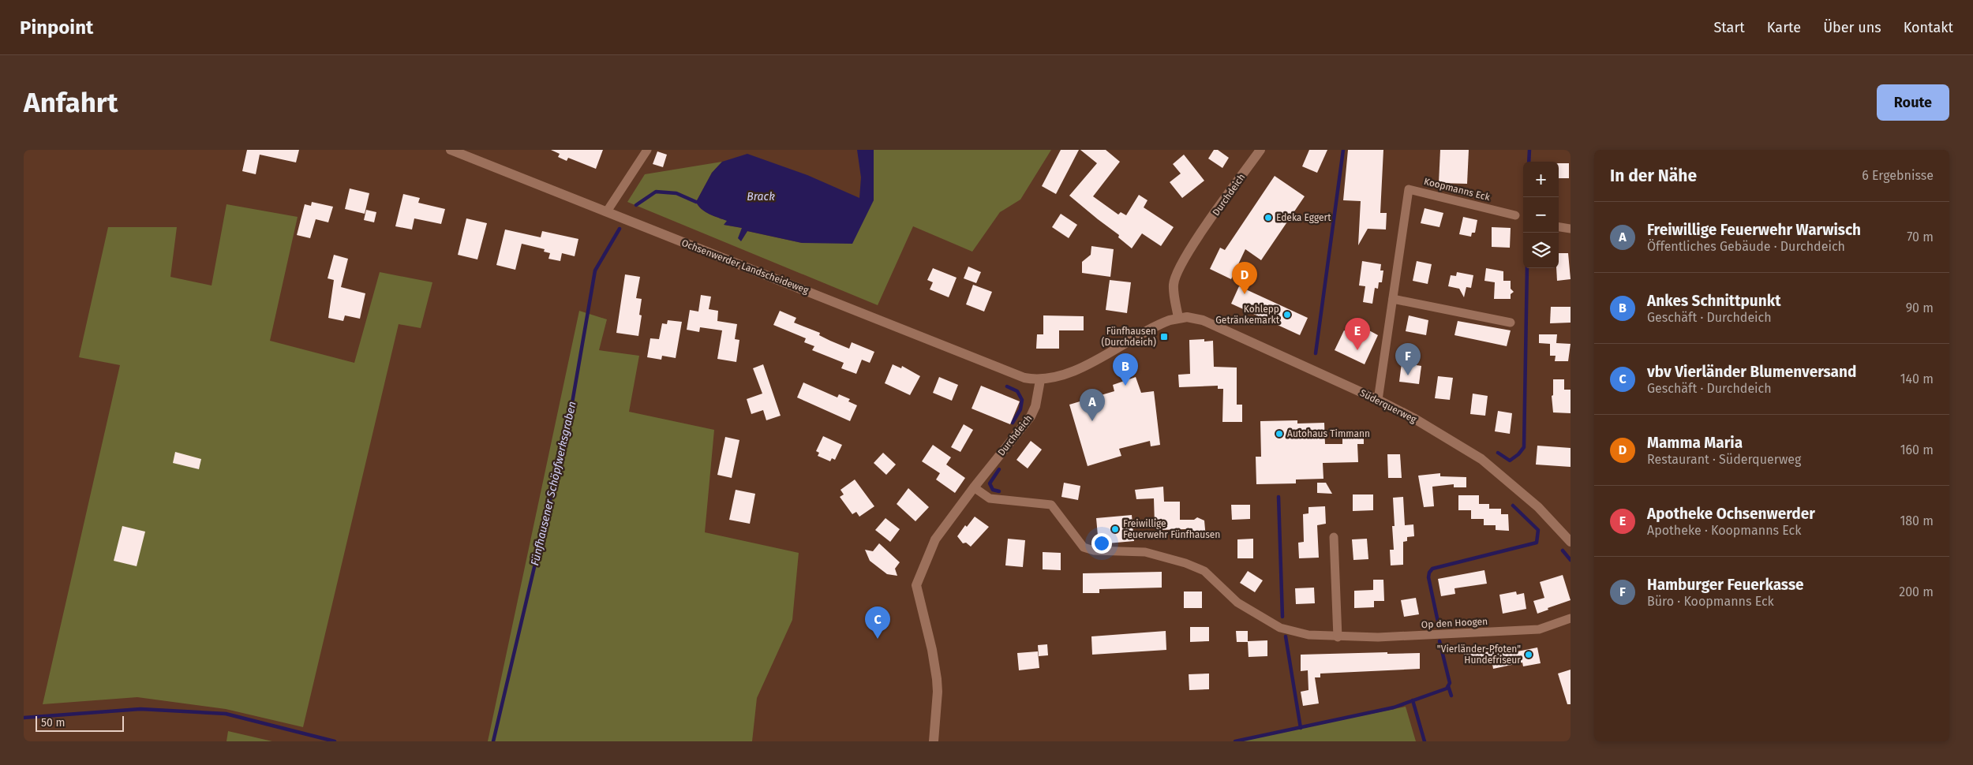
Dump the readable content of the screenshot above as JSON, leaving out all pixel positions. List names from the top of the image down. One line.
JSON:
{"streets":{"street":["Koopmanns Eck","Durchdeich","Ochsenwerder Landscheideweg","Süderquerweg","Op den Hoogen"]},"crossings":[["Koopmanns Eck","Süderquerweg"],["Durchdeich","Ochsenwerder Landscheideweg"],["Durchdeich","Süderquerweg"],["Durchdeich","Op den Hoogen"]],"water":["Brack","Fünfhausener Schöpfwerksgraben"],"places":{"other":["Edeka Eggert","Kohlepp Getränkemarkt","Autohaus Timmann","Freiwillige Feuerwehr Fünfhausen","\"Vierländer-Pfoten\" Hundefriseur"],"transit":["Fünfhausen (Durchdeich)"]},"scale_bar":"50 m","page":{"header":"Pinpoint","nav":["Start","Karte","Über uns","Kontakt"],"buttons":"Route","title":"Anfahrt","heading":["In der Nähe","6 Ergebnisse"],"map_buttons":["+","−"],"list":[{"mark":"A","name":"Freiwillige Feuerwehr Warwisch","note":"Öffentliches Gebäude · Durchdeich","value":"70 m"},{"mark":"B","name":"Ankes Schnittpunkt","note":"Geschäft · Durchdeich","value":"90 m"},{"mark":"C","name":"vbv Vierländer Blumenversand","note":"Geschäft · Durchdeich","value":"140 m"},{"mark":"D","name":"Mamma Maria","note":"Restaurant · Süderquerweg","value":"160 m"},{"mark":"E","name":"Apotheke Ochsenwerder","note":"Apotheke · Koopmanns Eck","value":"180 m"},{"mark":"F","name":"Hamburger Feuerkasse","note":"Büro · Koopmanns Eck","value":"200 m"}],"pins":["D","E","F","B","A","C"],"scale":"50 m"}}
